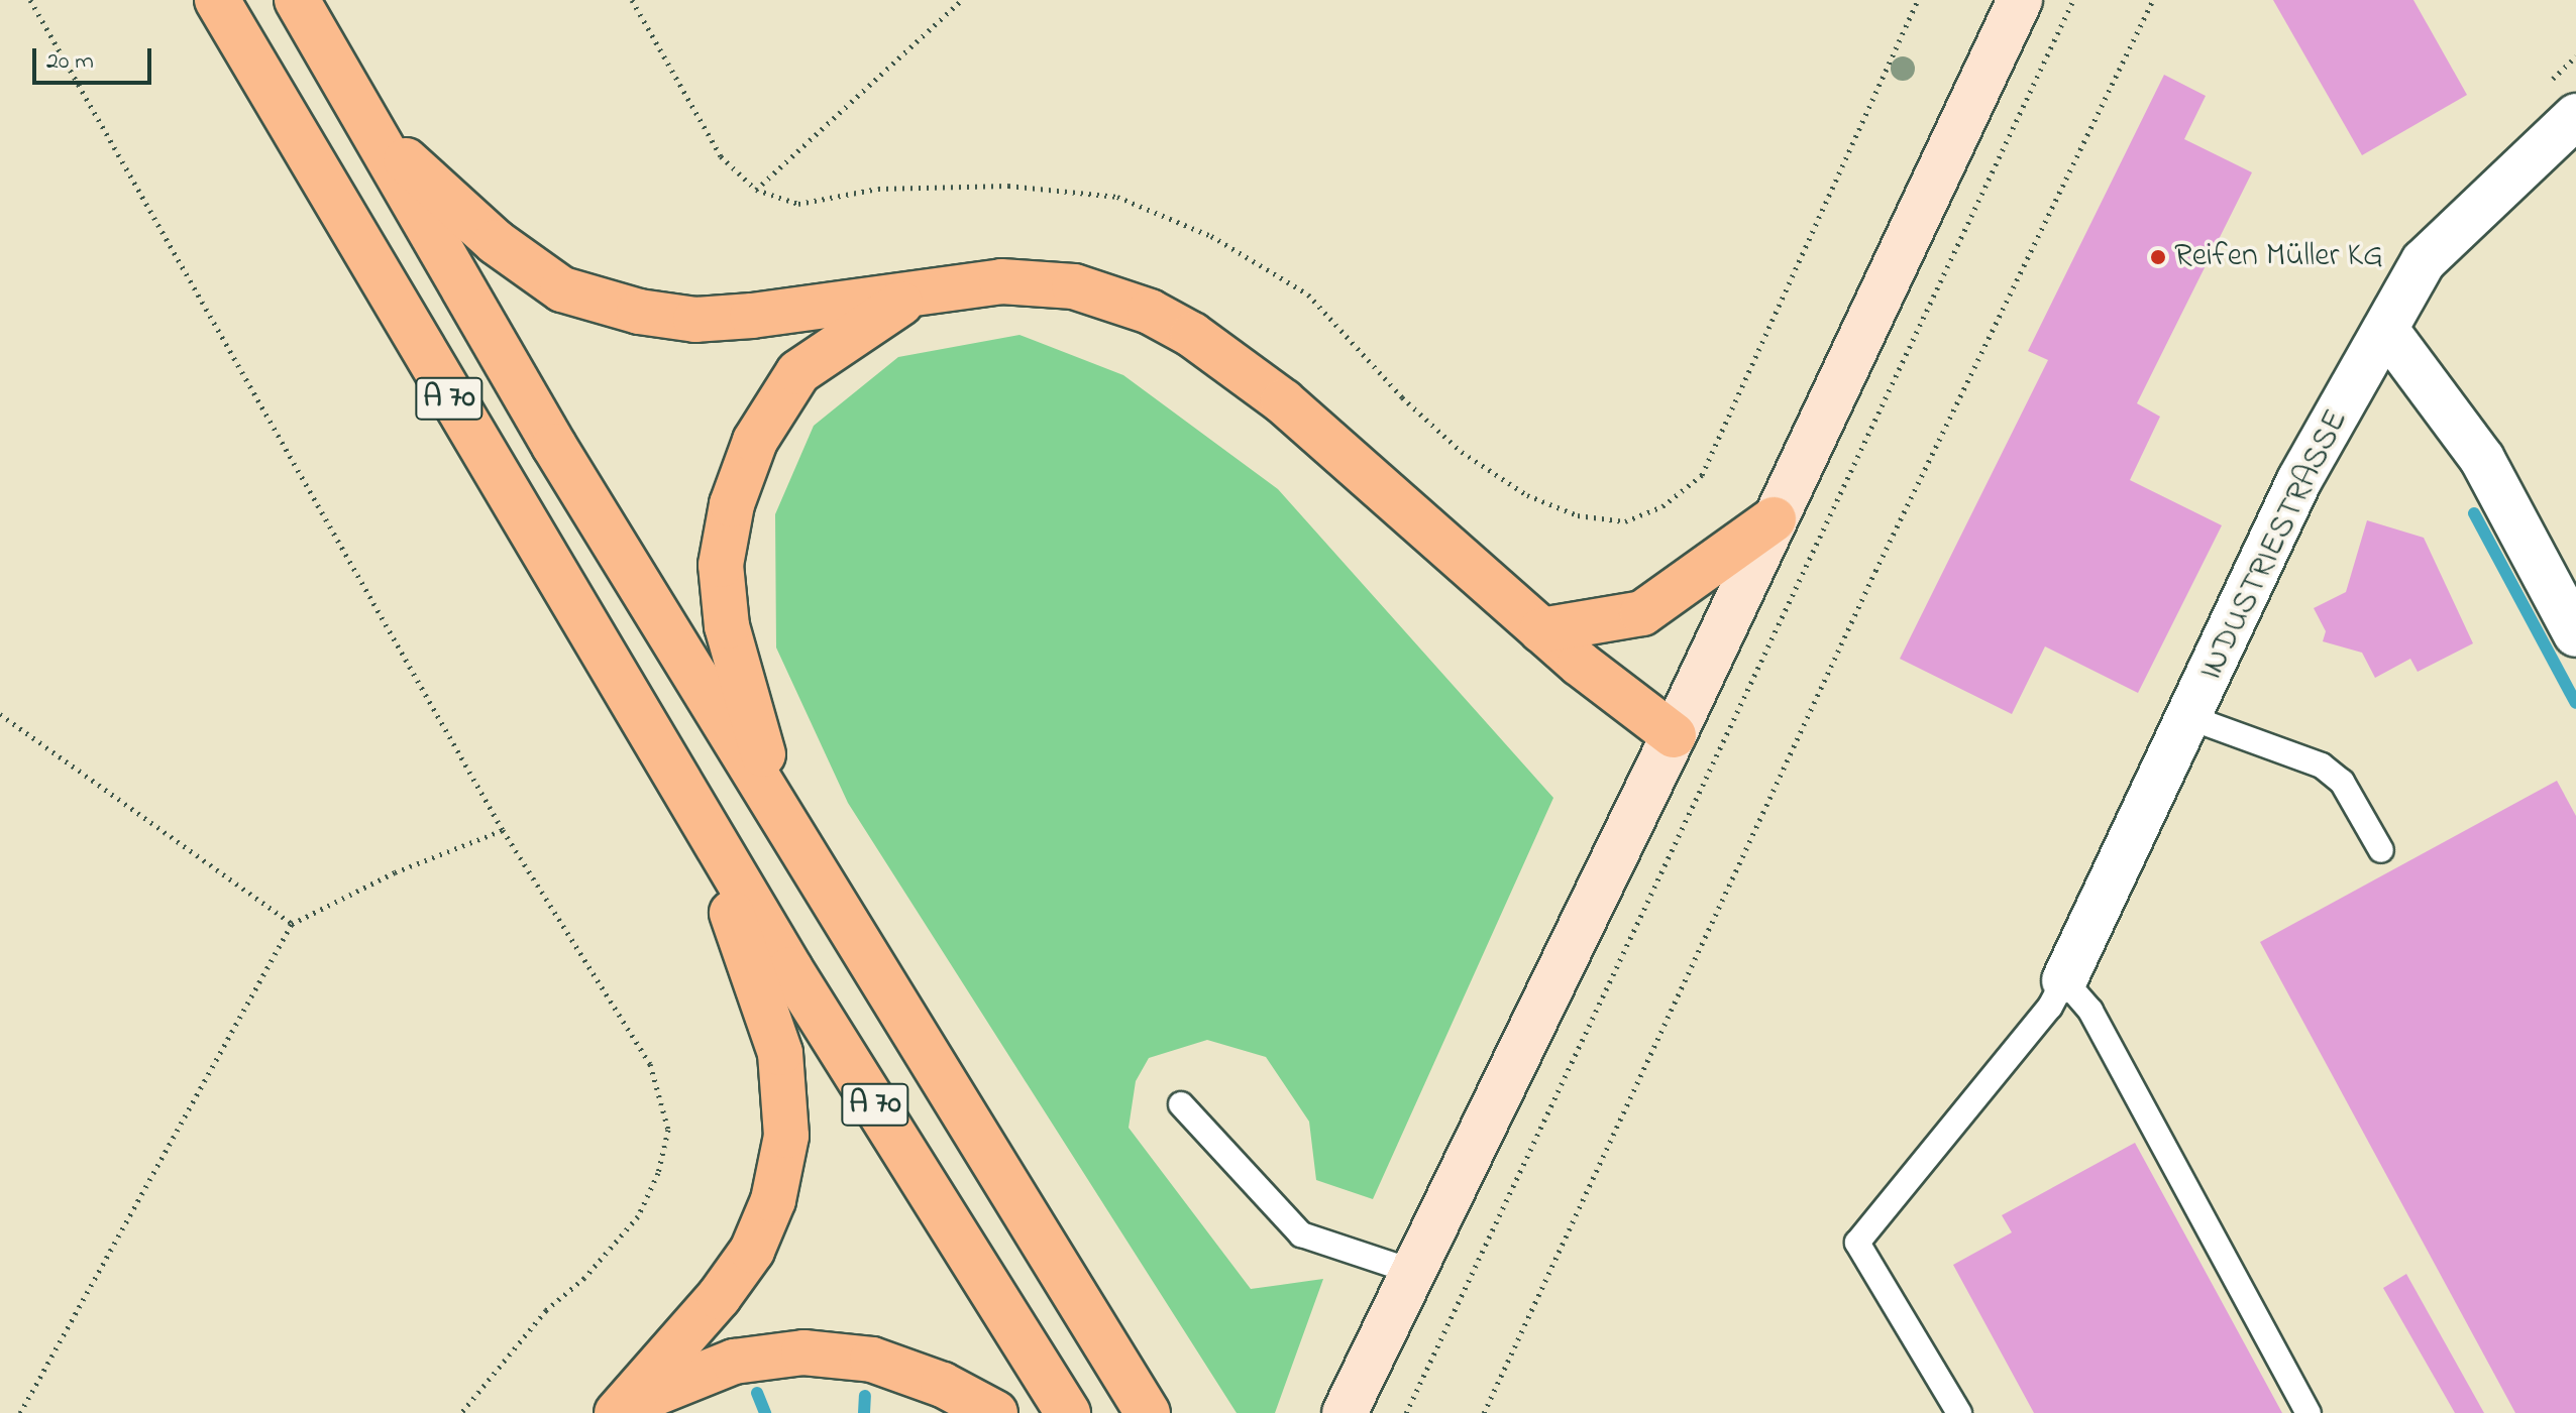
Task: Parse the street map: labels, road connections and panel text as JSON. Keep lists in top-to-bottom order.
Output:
{
  "streets": {
    "highway": ["A 70"],
    "street": ["INDUSTRIESTRASSE"]
  },
  "places": ["Reifen Müller KG"],
  "scale_bar": "20 m"
}
